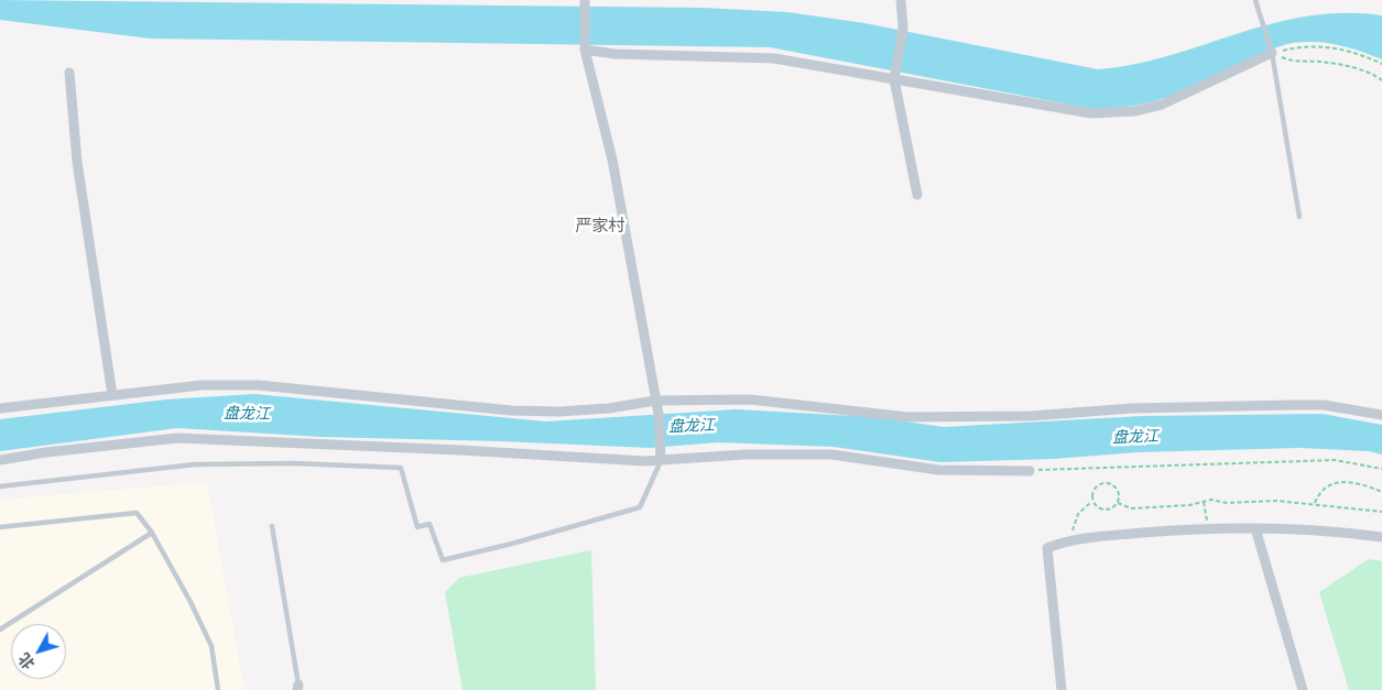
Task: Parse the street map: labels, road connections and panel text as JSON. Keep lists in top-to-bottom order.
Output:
{
  "districts": ["严家村"],
  "water": ["盘龙江"],
  "north": "bottom left"
}
